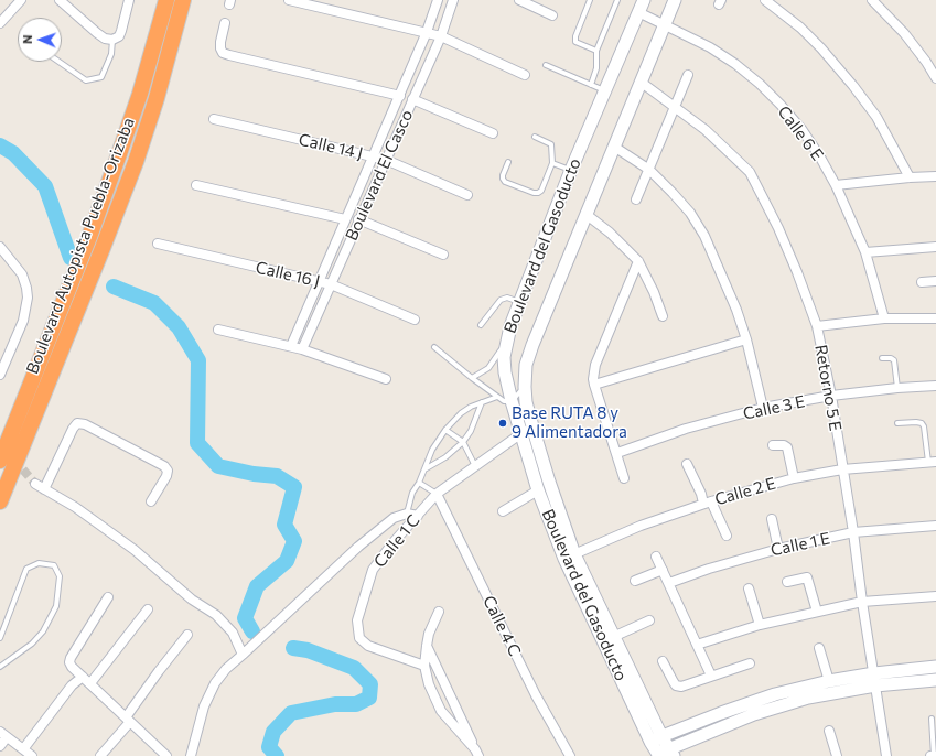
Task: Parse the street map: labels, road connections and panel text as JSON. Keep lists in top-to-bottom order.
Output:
{
  "streets": {
    "highway": ["Boulevard Autopista Puebla-Orizaba"],
    "street": [
      "Calle 6 E",
      "Calle 14 J",
      "Boulevard El Casco",
      "Boulevard del Gasoducto",
      "Calle 16 J",
      "Retorno 5 E",
      "Calle 3 E",
      "Calle 2 E",
      "Calle 1 C",
      "Calle 1 E",
      "Calle 4 C"
    ]
  },
  "crossings": [
    ["Calle 6 E", "Boulevard del Gasoducto"],
    ["Calle 14 J", "Boulevard El Casco"],
    ["Boulevard El Casco", "Calle 16 J"],
    ["Boulevard del Gasoducto", "Retorno 5 E"],
    ["Boulevard del Gasoducto", "Calle 2 E"],
    ["Boulevard del Gasoducto", "Calle 1 C"],
    ["Retorno 5 E", "Calle 3 E"],
    ["Retorno 5 E", "Calle 2 E"],
    ["Retorno 5 E", "Calle 1 E"],
    ["Calle 1 C", "Calle 4 C"]
  ],
  "places": ["Base RUTA 8 y 9 Alimentadora"],
  "north": "left"
}
